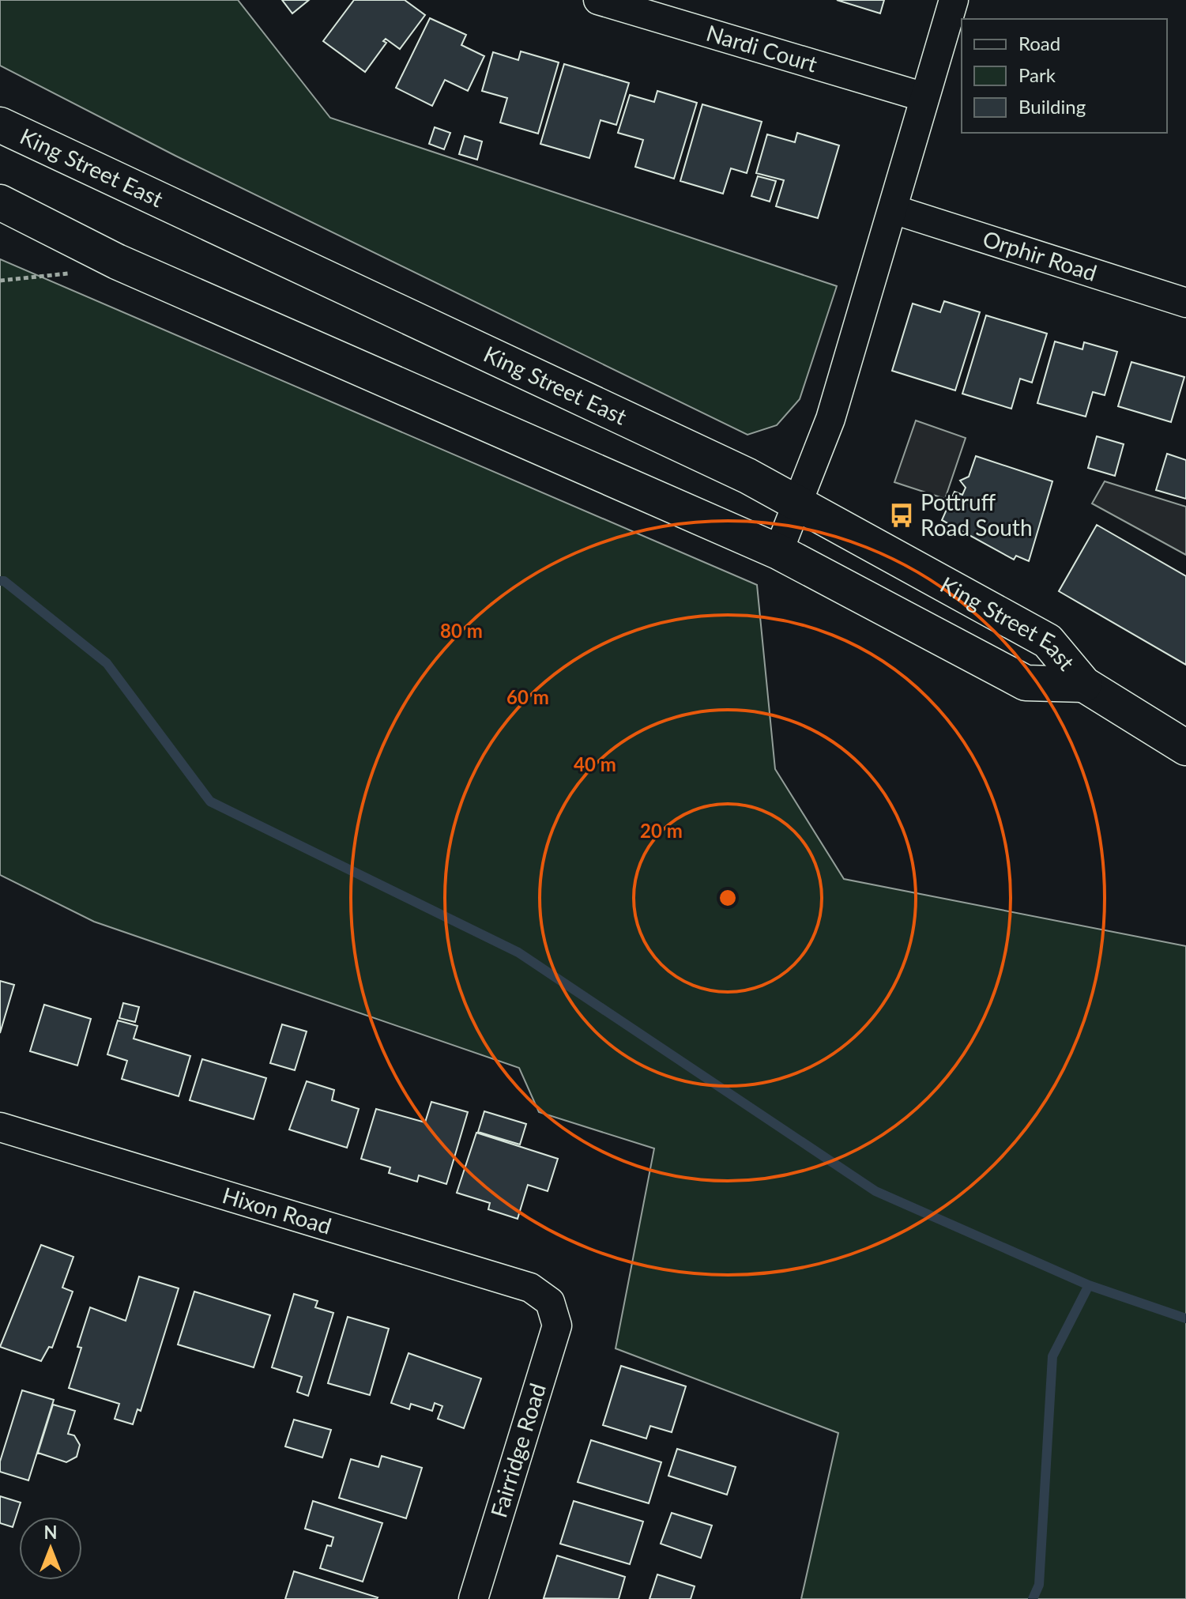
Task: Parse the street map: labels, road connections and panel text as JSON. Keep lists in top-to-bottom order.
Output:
{
  "streets": {
    "main road": ["King Street East"],
    "street": [
      "Nardi Court",
      "Orphir Road",
      "Hixon Road",
      "Fairridge Road"
    ]
  },
  "crossings": [
    ["Hixon Road", "Fairridge Road"]
  ],
  "places": {
    "bus stop": ["Pottruff Road South"]
  },
  "legend": ["Road", "Park", "Building"],
  "north": "top",
  "rings": [
    "80 m",
    "60 m",
    "40 m",
    "20 m"
  ]
}
